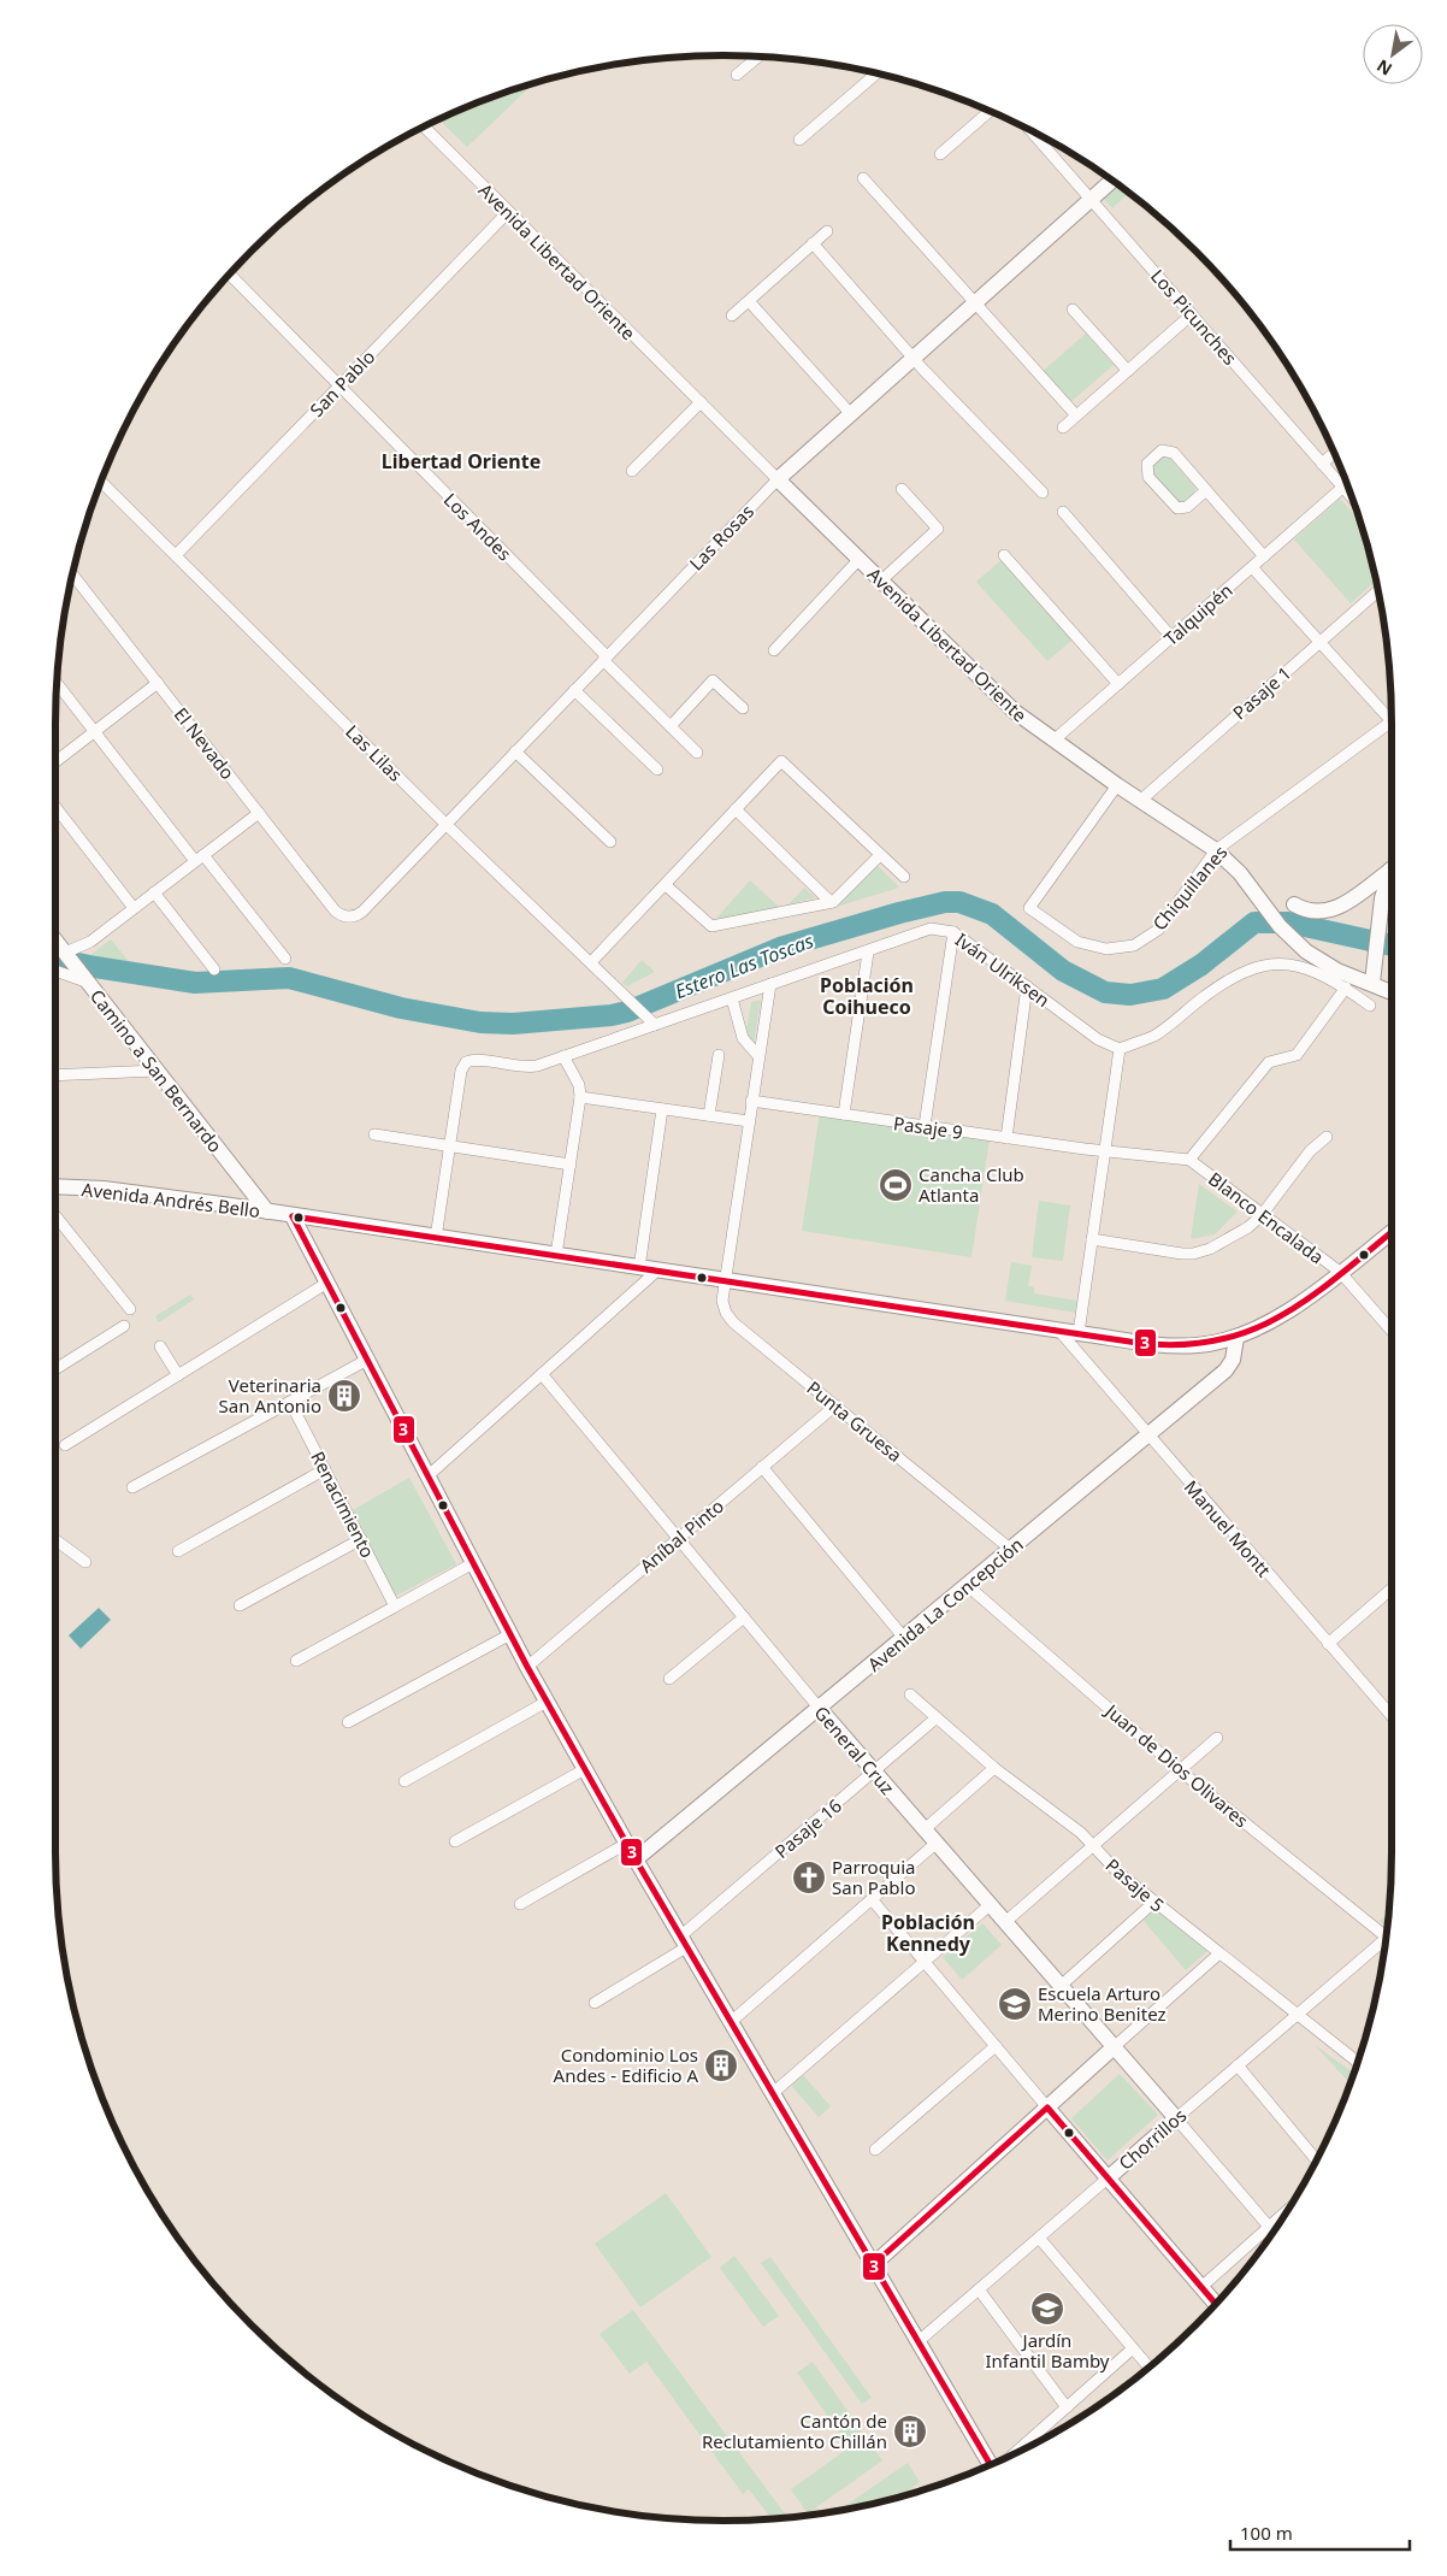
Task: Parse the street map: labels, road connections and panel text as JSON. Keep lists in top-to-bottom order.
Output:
{
  "streets": {
    "street": [
      "Avenida Libertad Oriente",
      "Los Picunches",
      "San Pablo",
      "Los Andes",
      "Las Rosas",
      "Talquipén",
      "Pasaje 1",
      "El Nevado",
      "Las Lilas",
      "Chiquillanes",
      "Iván Ulriksen",
      "Camino a San Bernardo",
      "Pasaje 9",
      "Avenida Andrés Bello",
      "Blanco Encalada",
      "Punta Gruesa",
      "Renacimiento",
      "Manuel Montt",
      "Aníbal Pinto",
      "Avenida La Concepción",
      "General Cruz",
      "Juan de Dios Olivares",
      "Pasaje 16",
      "Pasaje 5",
      "Chorrillos"
    ]
  },
  "crossings": [
    ["Avenida Libertad Oriente", "San Pablo"],
    ["Avenida Libertad Oriente", "Las Rosas"],
    ["Avenida Libertad Oriente", "Talquipén"],
    ["Avenida Libertad Oriente", "Pasaje 1"],
    ["Avenida Libertad Oriente", "Chiquillanes"],
    ["Los Picunches", "Las Rosas"],
    ["Los Picunches", "Talquipén"],
    ["San Pablo", "Los Andes"],
    ["San Pablo", "Las Lilas"],
    ["Los Andes", "Las Rosas"],
    ["Las Rosas", "El Nevado"],
    ["Las Rosas", "Las Lilas"],
    ["Las Lilas", "Iván Ulriksen"],
    ["Iván Ulriksen", "Punta Gruesa"],
    ["Camino a San Bernardo", "Avenida Andrés Bello"],
    ["Pasaje 9", "Punta Gruesa"],
    ["Avenida Andrés Bello", "Blanco Encalada"],
    ["Avenida Andrés Bello", "Punta Gruesa"],
    ["Avenida Andrés Bello", "Manuel Montt"],
    ["Avenida Andrés Bello", "Avenida La Concepción"],
    ["Punta Gruesa", "Aníbal Pinto"],
    ["Punta Gruesa", "Avenida La Concepción"],
    ["Manuel Montt", "Avenida La Concepción"],
    ["Aníbal Pinto", "General Cruz"],
    ["Avenida La Concepción", "General Cruz"],
    ["Avenida La Concepción", "Juan de Dios Olivares"],
    ["General Cruz", "Pasaje 16"],
    ["General Cruz", "Chorrillos"],
    ["Pasaje 16", "Pasaje 5"],
    ["Pasaje 5", "Chorrillos"]
  ],
  "districts": ["Libertad Oriente", "Población Coihueco", "Población Kennedy"],
  "water": ["Estero Las Toscas"],
  "places": {
    "sports": ["Cancha Club Atlanta"],
    "building": ["Veterinaria San Antonio", "Condominio Los Andes - Edificio A", "Cantón de Reclutamiento Chillán"],
    "church": ["Parroquia San Pablo"],
    "school or university": ["Escuela Arturo Merino Benitez", "Jardín Infantil Bamby"]
  },
  "lines": ["transit line 3"],
  "scale_bar": "100 m",
  "north": "bottom left"
}
